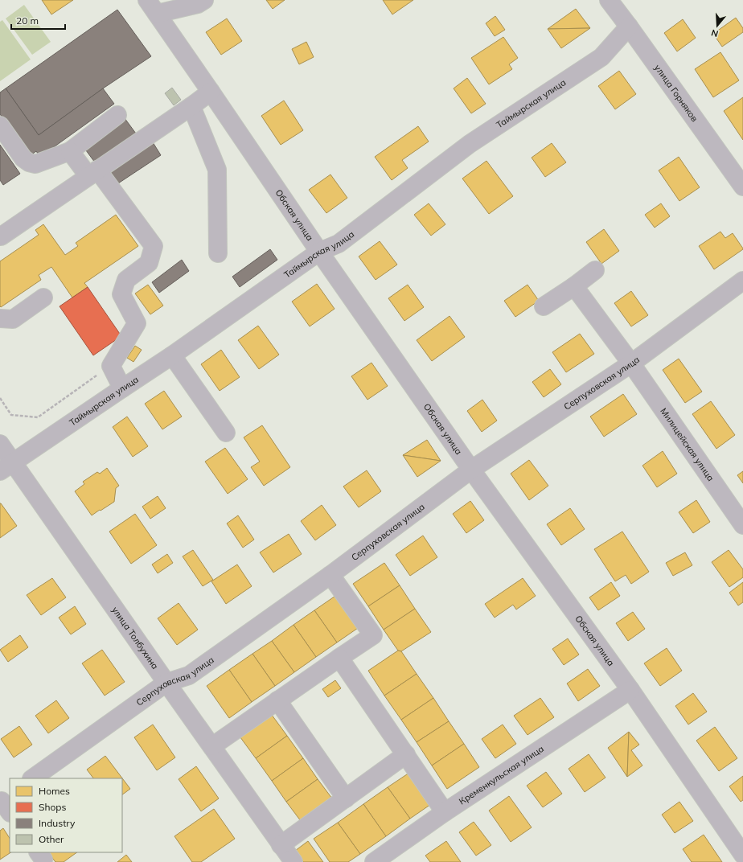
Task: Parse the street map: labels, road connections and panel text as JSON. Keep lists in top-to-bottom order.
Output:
{
  "streets": {
    "street": [
      "улица Горняков",
      "Таймырская улица",
      "Обская улица",
      "Серпуховская улица",
      "Милицейская улица",
      "улица Толбухина",
      "Кременкульская улица"
    ]
  },
  "crossings": [
    ["улица Горняков", "Таймырская улица"],
    ["Таймырская улица", "Обская улица"],
    ["Таймырская улица", "улица Толбухина"],
    ["Обская улица", "Серпуховская улица"],
    ["Обская улица", "Кременкульская улица"],
    ["Серпуховская улица", "Милицейская улица"],
    ["Серпуховская улица", "улица Толбухина"]
  ],
  "legend": [
    "Homes",
    "Shops",
    "Industry",
    "Other"
  ],
  "scale_bar": "20 m",
  "north": "bottom"
}
